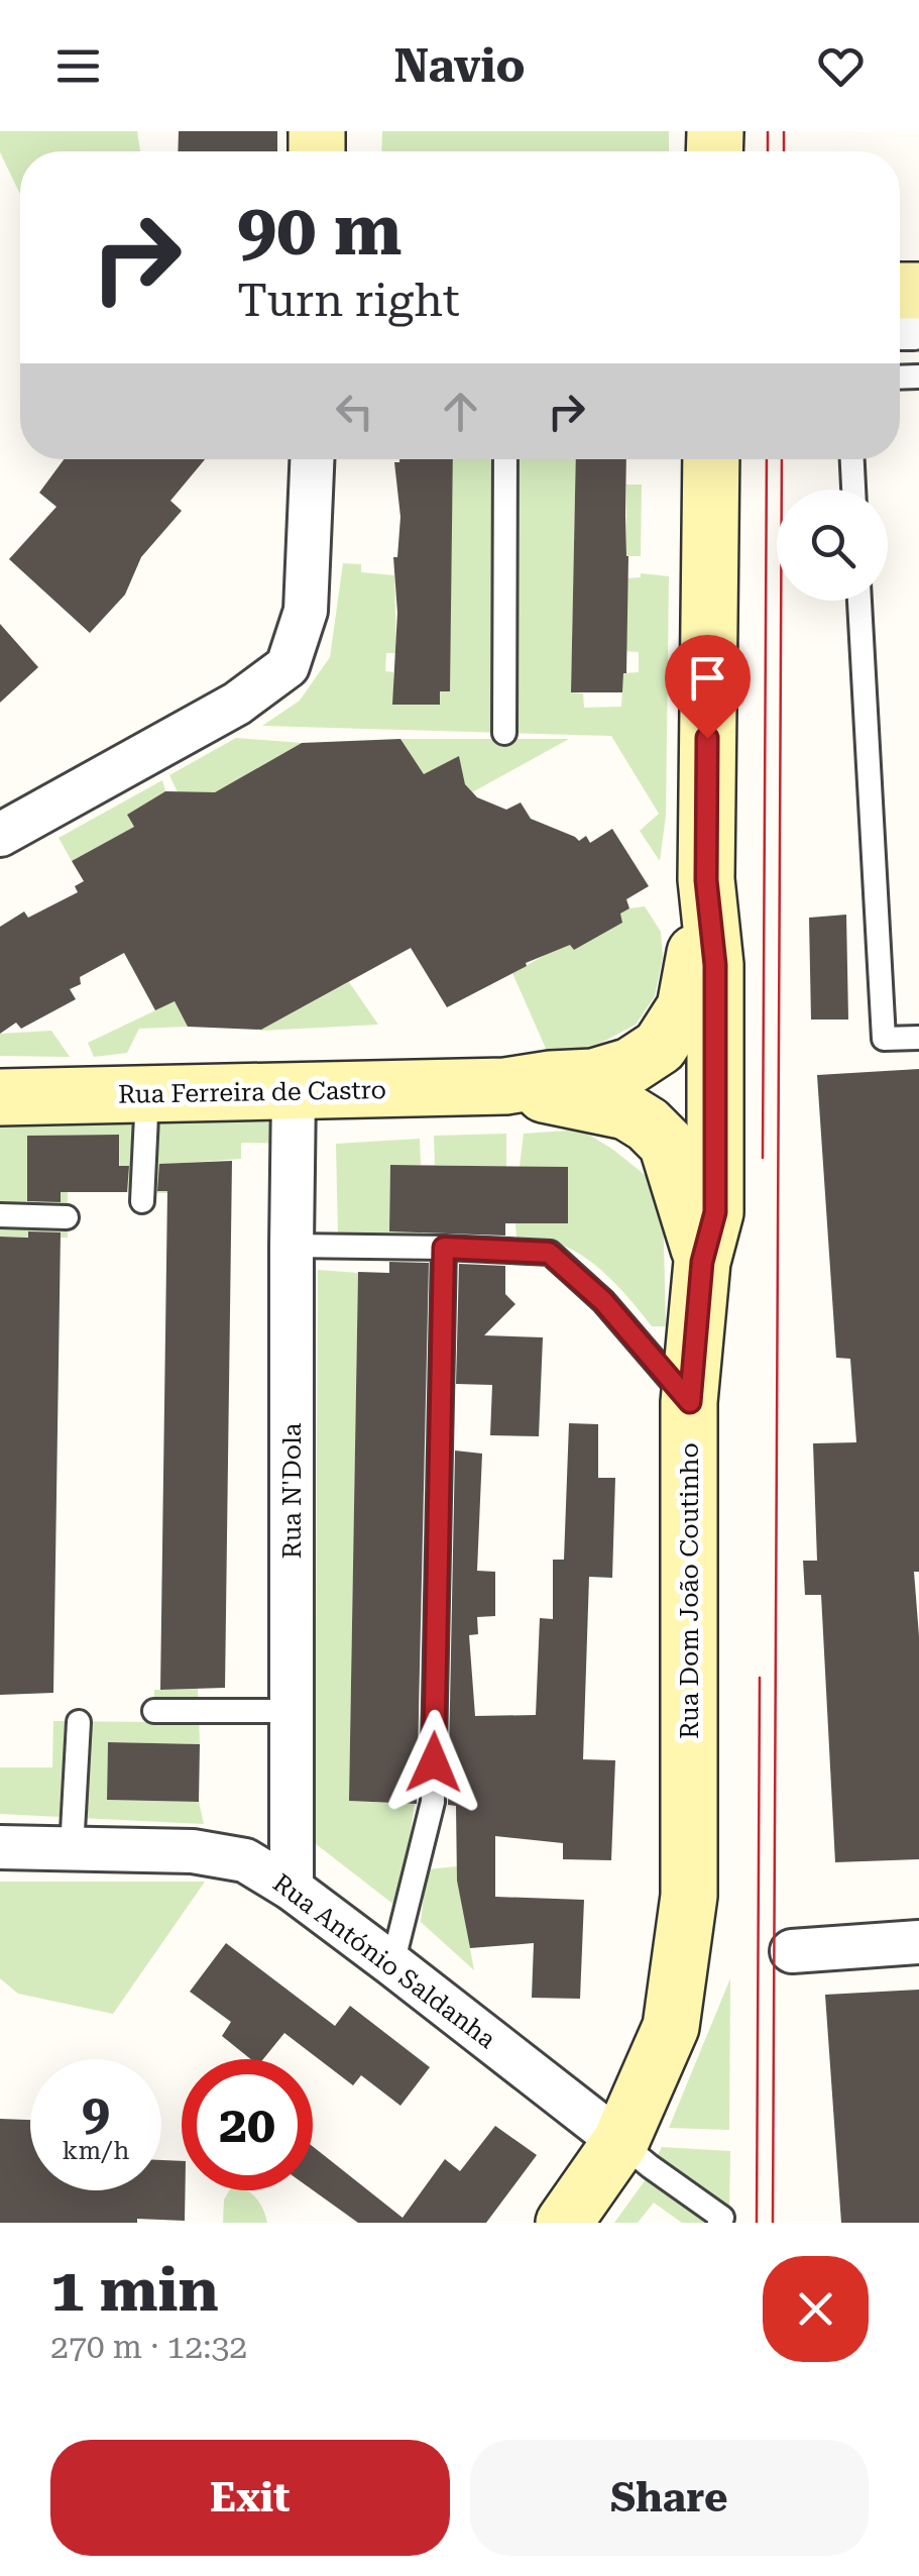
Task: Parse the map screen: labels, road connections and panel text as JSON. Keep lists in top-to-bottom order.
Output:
{
  "streets": {
    "main road": ["Rua Ferreira de Castro", "Rua Dom João Coutinho"],
    "street": ["Rua N'Dola", "Rua António Saldanha"]
  },
  "crossings": [
    ["Rua Ferreira de Castro", "Rua N'Dola"],
    ["Rua Ferreira de Castro", "Rua Dom João Coutinho"],
    ["Rua N'Dola", "Rua António Saldanha"],
    ["Rua Dom João Coutinho", "Rua António Saldanha"]
  ],
  "page": {
    "header": "Navio",
    "turn": ["90 m", "Turn right"],
    "speed": "9 km/h",
    "limit": "20",
    "heading": ["1 min", "270 m · 12:32"],
    "buttons": ["Exit", "Share"]
  }
}
